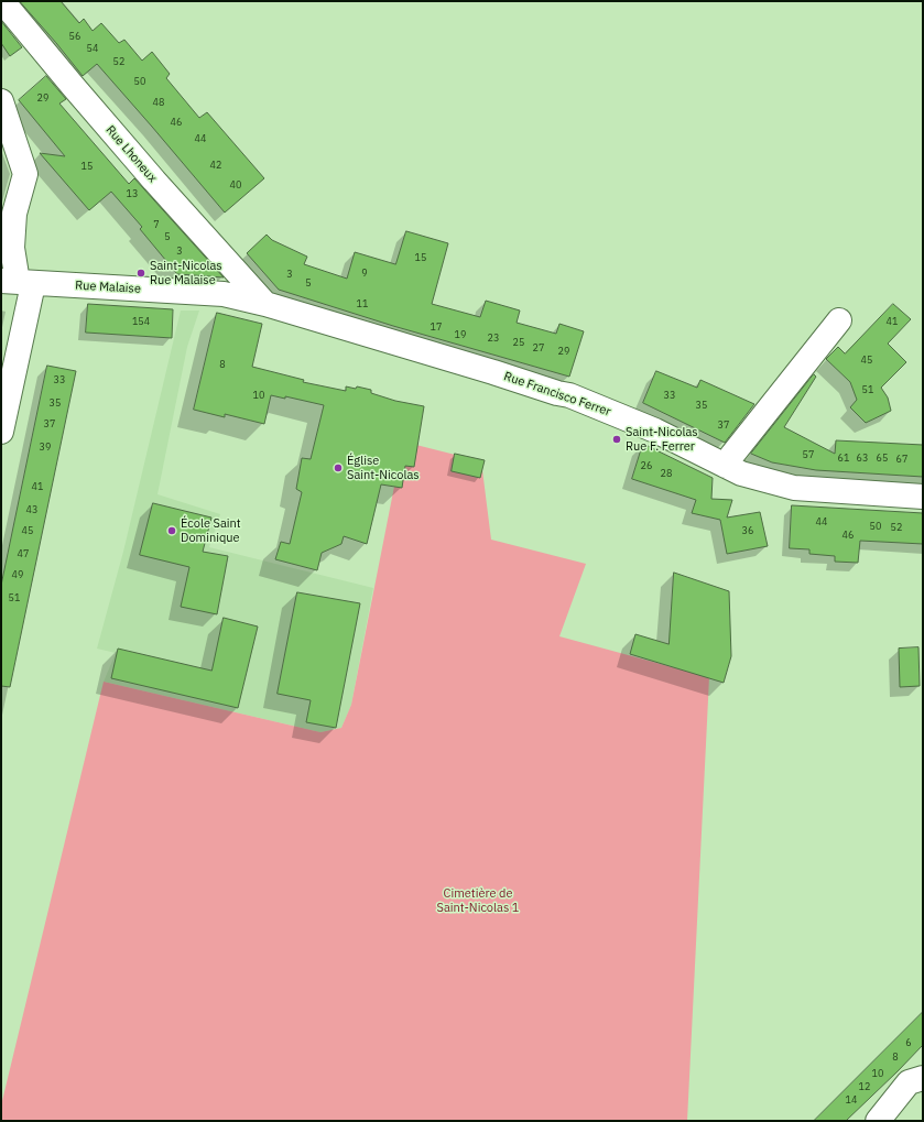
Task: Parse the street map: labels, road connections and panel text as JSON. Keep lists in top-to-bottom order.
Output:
{
  "streets": {
    "street": ["Rue Lhoneux", "Rue Malaise", "Rue Francisco Ferrer"]
  },
  "crossings": [
    ["Rue Lhoneux", "Rue Malaise"],
    ["Rue Lhoneux", "Rue Francisco Ferrer"],
    ["Rue Malaise", "Rue Francisco Ferrer"]
  ],
  "parks": ["Cimetière de Saint-Nicolas 1"],
  "places": [
    "Saint-Nicolas Rue Malaise",
    "Saint-Nicolas Rue F. Ferrer",
    "Église Saint-Nicolas",
    "École Saint Dominique"
  ],
  "house_numbers": [
    "56",
    "54",
    "52",
    "50",
    "29",
    "48",
    "46",
    "44",
    "42",
    "15",
    "40",
    "13",
    "7",
    "5",
    "3",
    "15",
    "9",
    "3",
    "5",
    "11",
    "154",
    "41",
    "17",
    "19",
    "23",
    "25",
    "27",
    "29",
    "45",
    "8",
    "33",
    "51",
    "10",
    "33",
    "35",
    "35",
    "37",
    "37",
    "39",
    "57",
    "61",
    "63",
    "65",
    "67",
    "26",
    "28",
    "41",
    "43",
    "44",
    "50",
    "52",
    "45",
    "36",
    "46",
    "47",
    "49",
    "51",
    "6",
    "8",
    "10",
    "12",
    "14"
  ]
}
